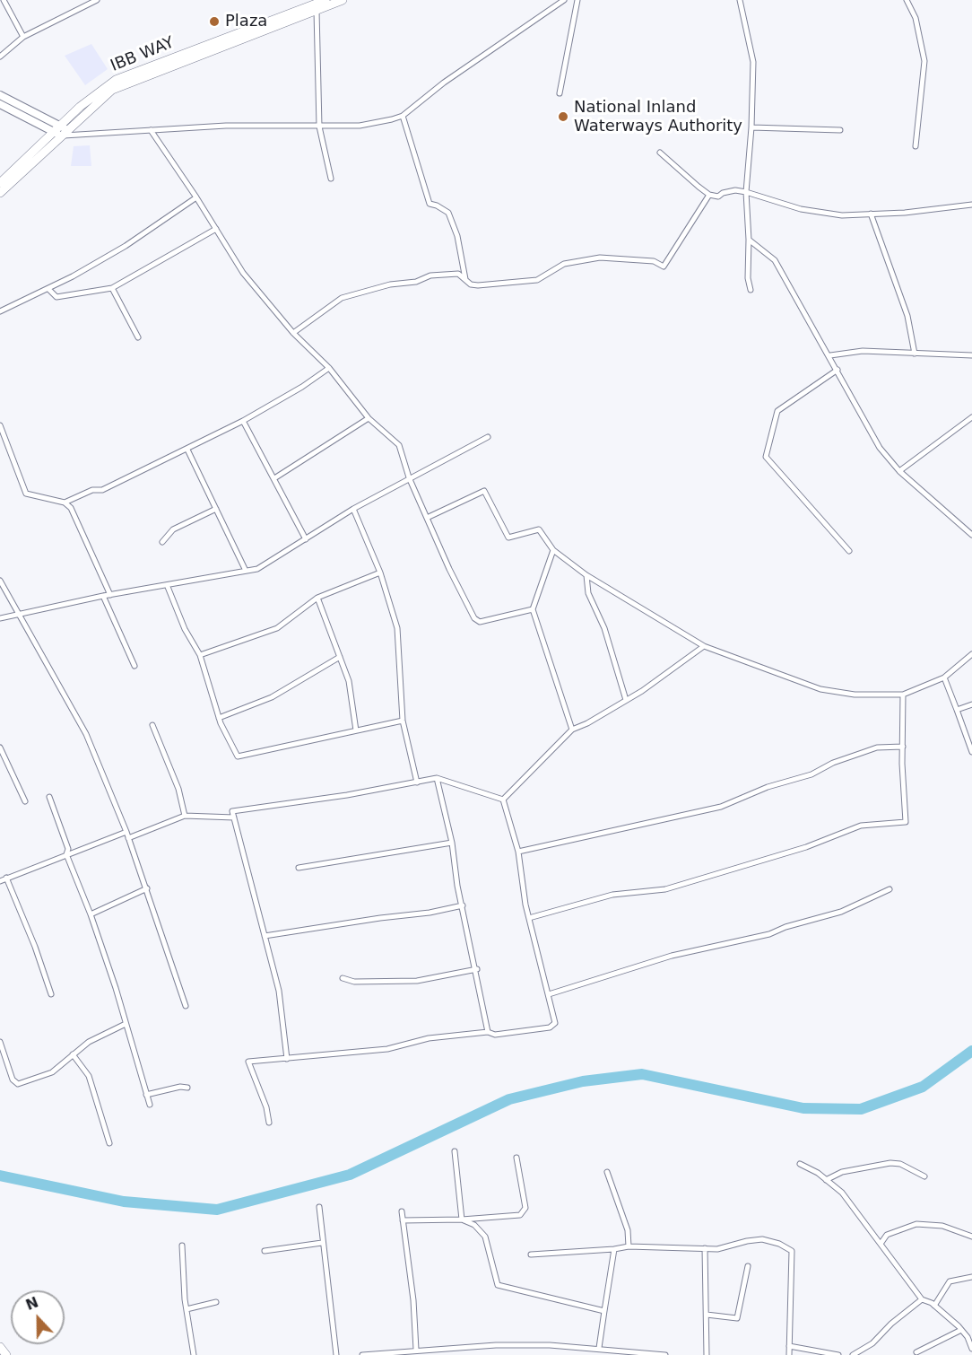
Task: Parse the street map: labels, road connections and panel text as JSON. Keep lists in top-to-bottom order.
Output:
{
  "streets": {
    "highway": ["IBB WAY"]
  },
  "places": ["Plaza", "National Inland Waterways Authority"],
  "north": "top"
}
